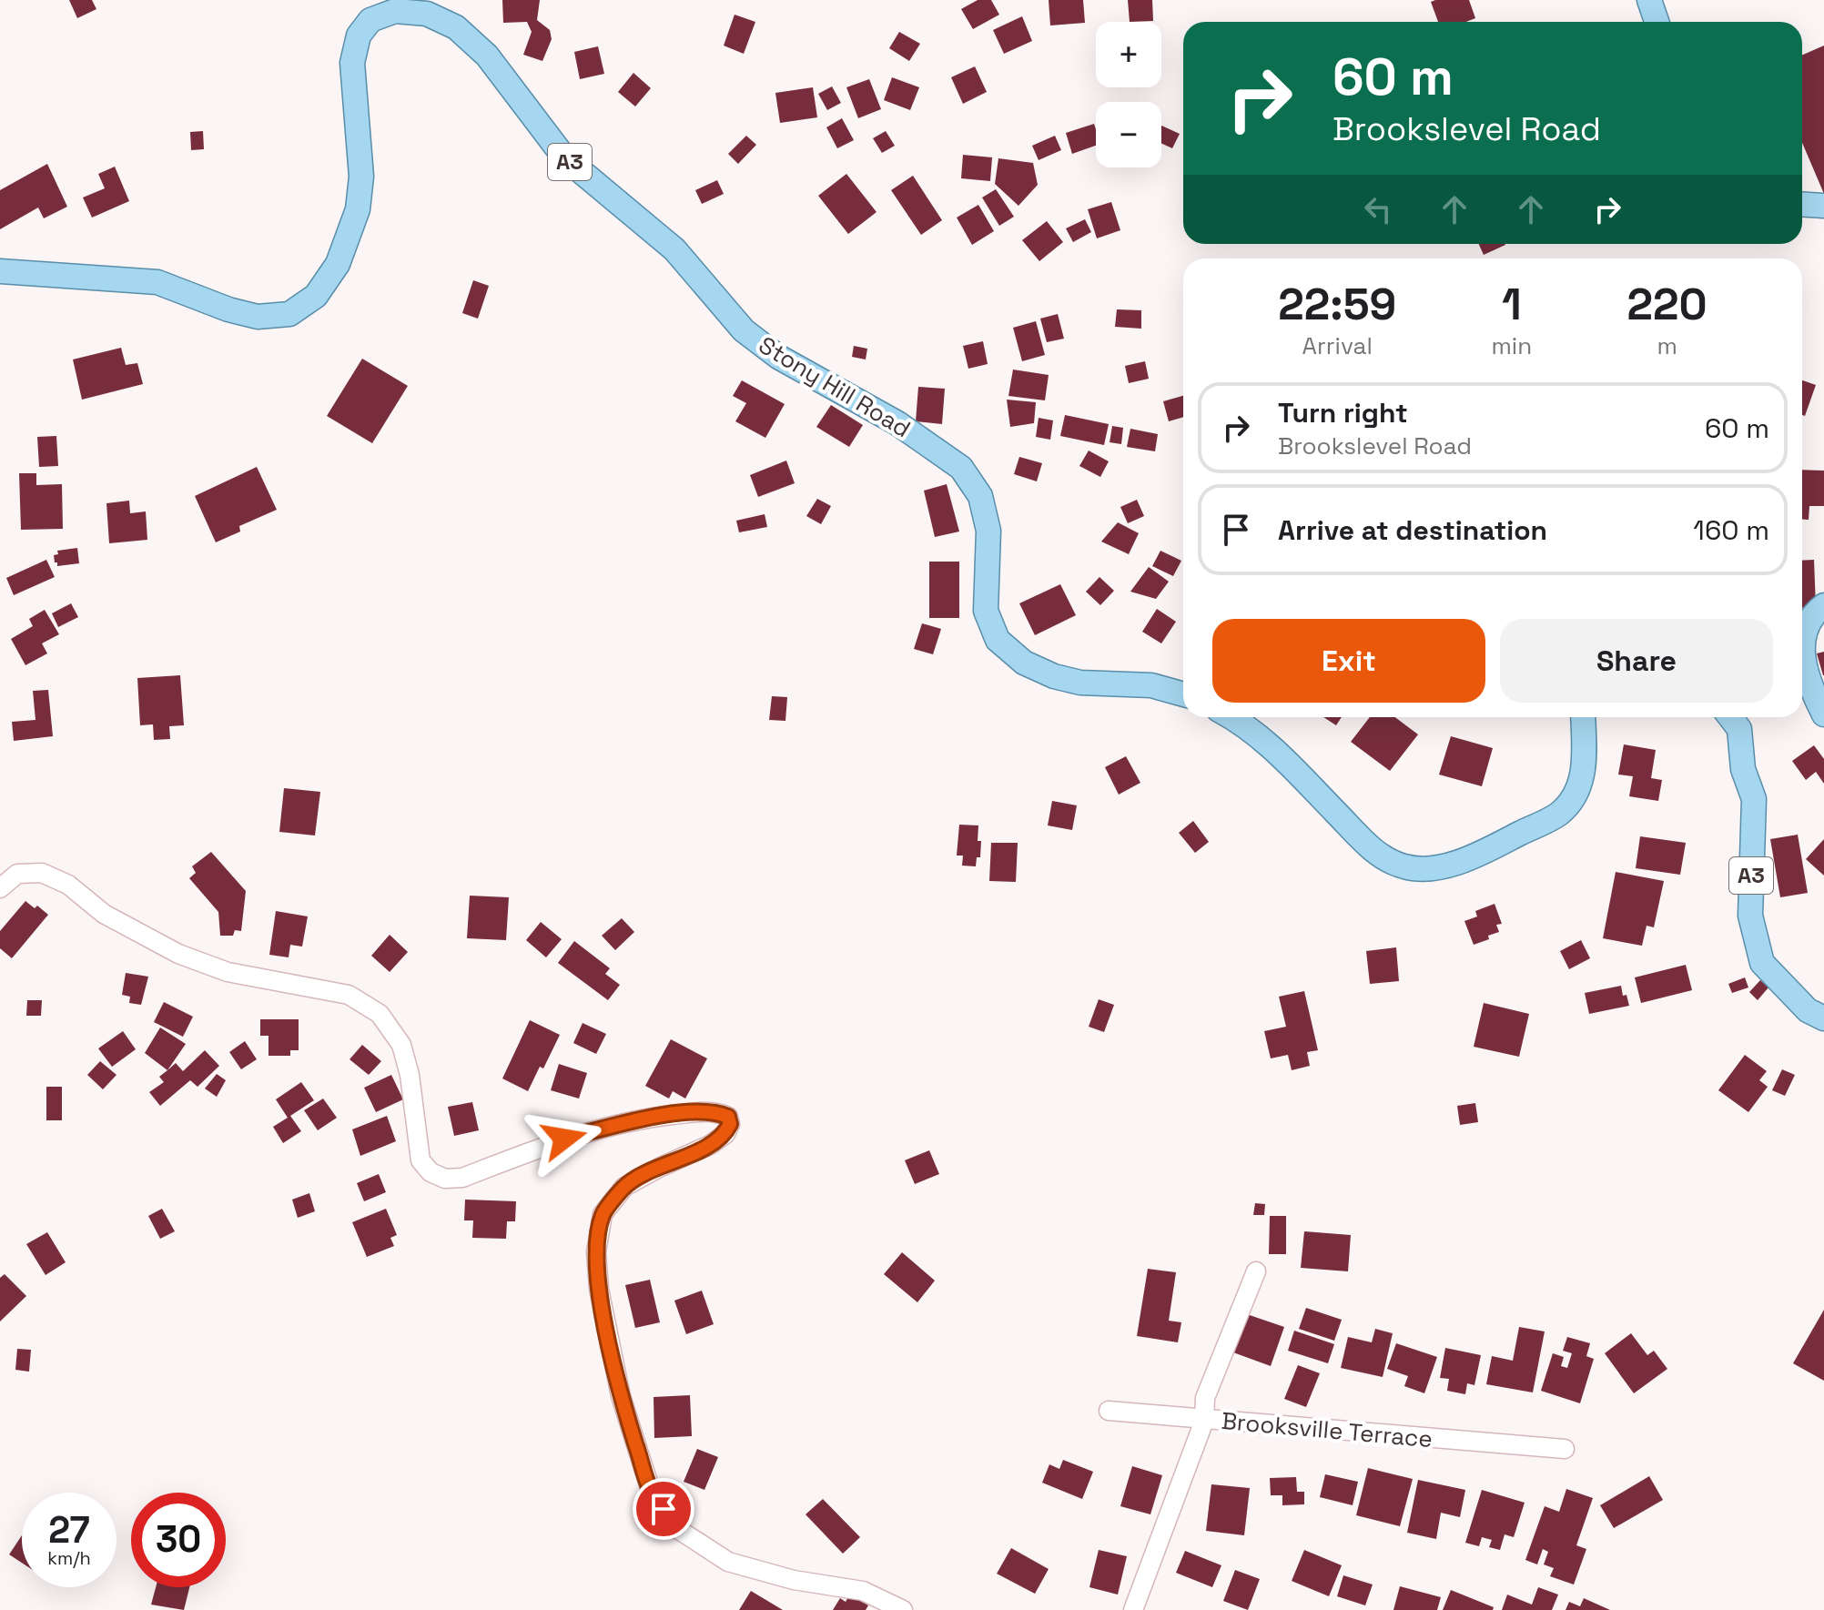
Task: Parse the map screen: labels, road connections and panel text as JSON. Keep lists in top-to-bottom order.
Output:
{
  "streets": {
    "main road": ["A3", "Stony Hill Road"],
    "street": ["Brooksville Terrace"]
  },
  "page": {
    "map_buttons": ["+", "−"],
    "turn": ["60 m", "Brookslevel Road"],
    "eta": [
      "22:59",
      "Arrival",
      "1",
      "min",
      "220",
      "m"
    ],
    "list": [
      {
        "name": "Turn right",
        "note": "Brookslevel Road",
        "value": "60 m"
      },
      {
        "name": "Arrive at destination",
        "value": "160 m"
      }
    ],
    "buttons": ["Exit", "Share"],
    "speed": "27 km/h",
    "limit": "30"
  }
}
